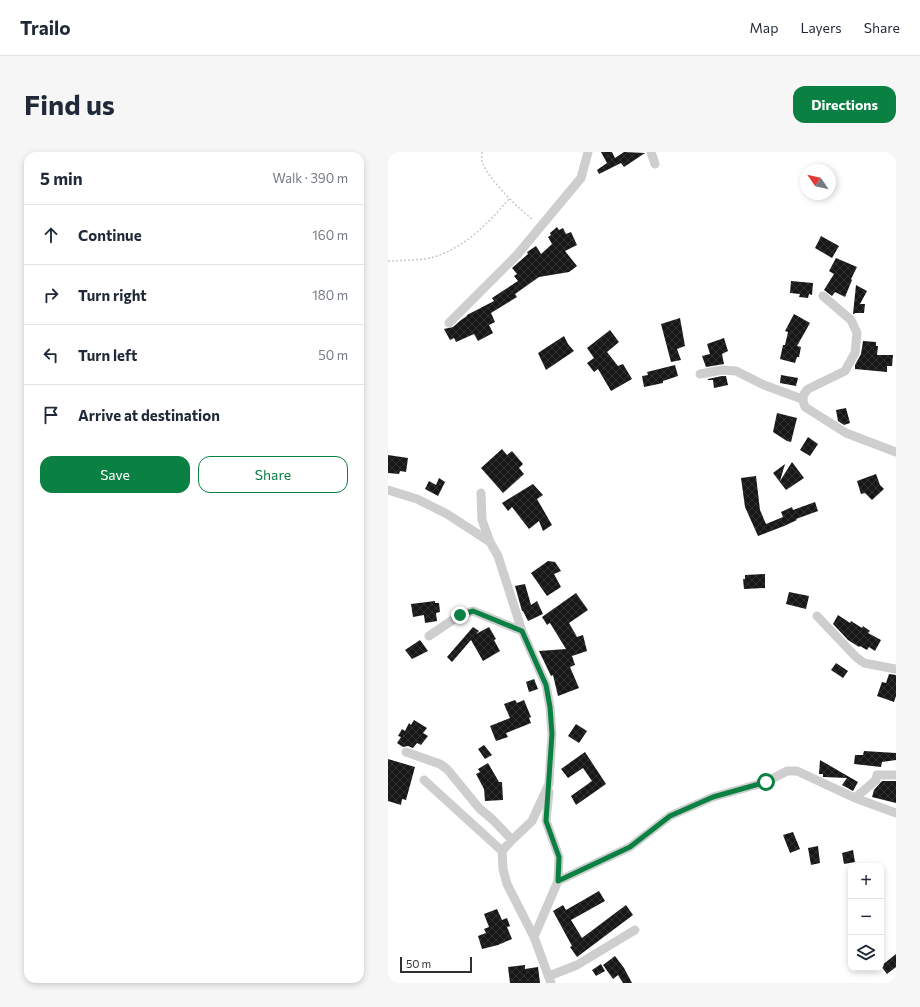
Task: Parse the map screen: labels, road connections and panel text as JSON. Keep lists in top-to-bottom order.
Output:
{
  "scale_bar": "50 m",
  "north": "top left",
  "page": {
    "header": "Trailo",
    "nav": ["Map", "Layers", "Share"],
    "buttons": [
      "Directions",
      ["Save", "Share"]
    ],
    "title": "Find us",
    "heading": ["5 min", "Walk · 390 m"],
    "list": [
      ["Continue", "160 m"],
      ["Turn right", "180 m"],
      ["Turn left", "50 m"],
      "Arrive at destination"
    ],
    "map_buttons": ["+", "−"],
    "scale": "50 m"
  }
}
